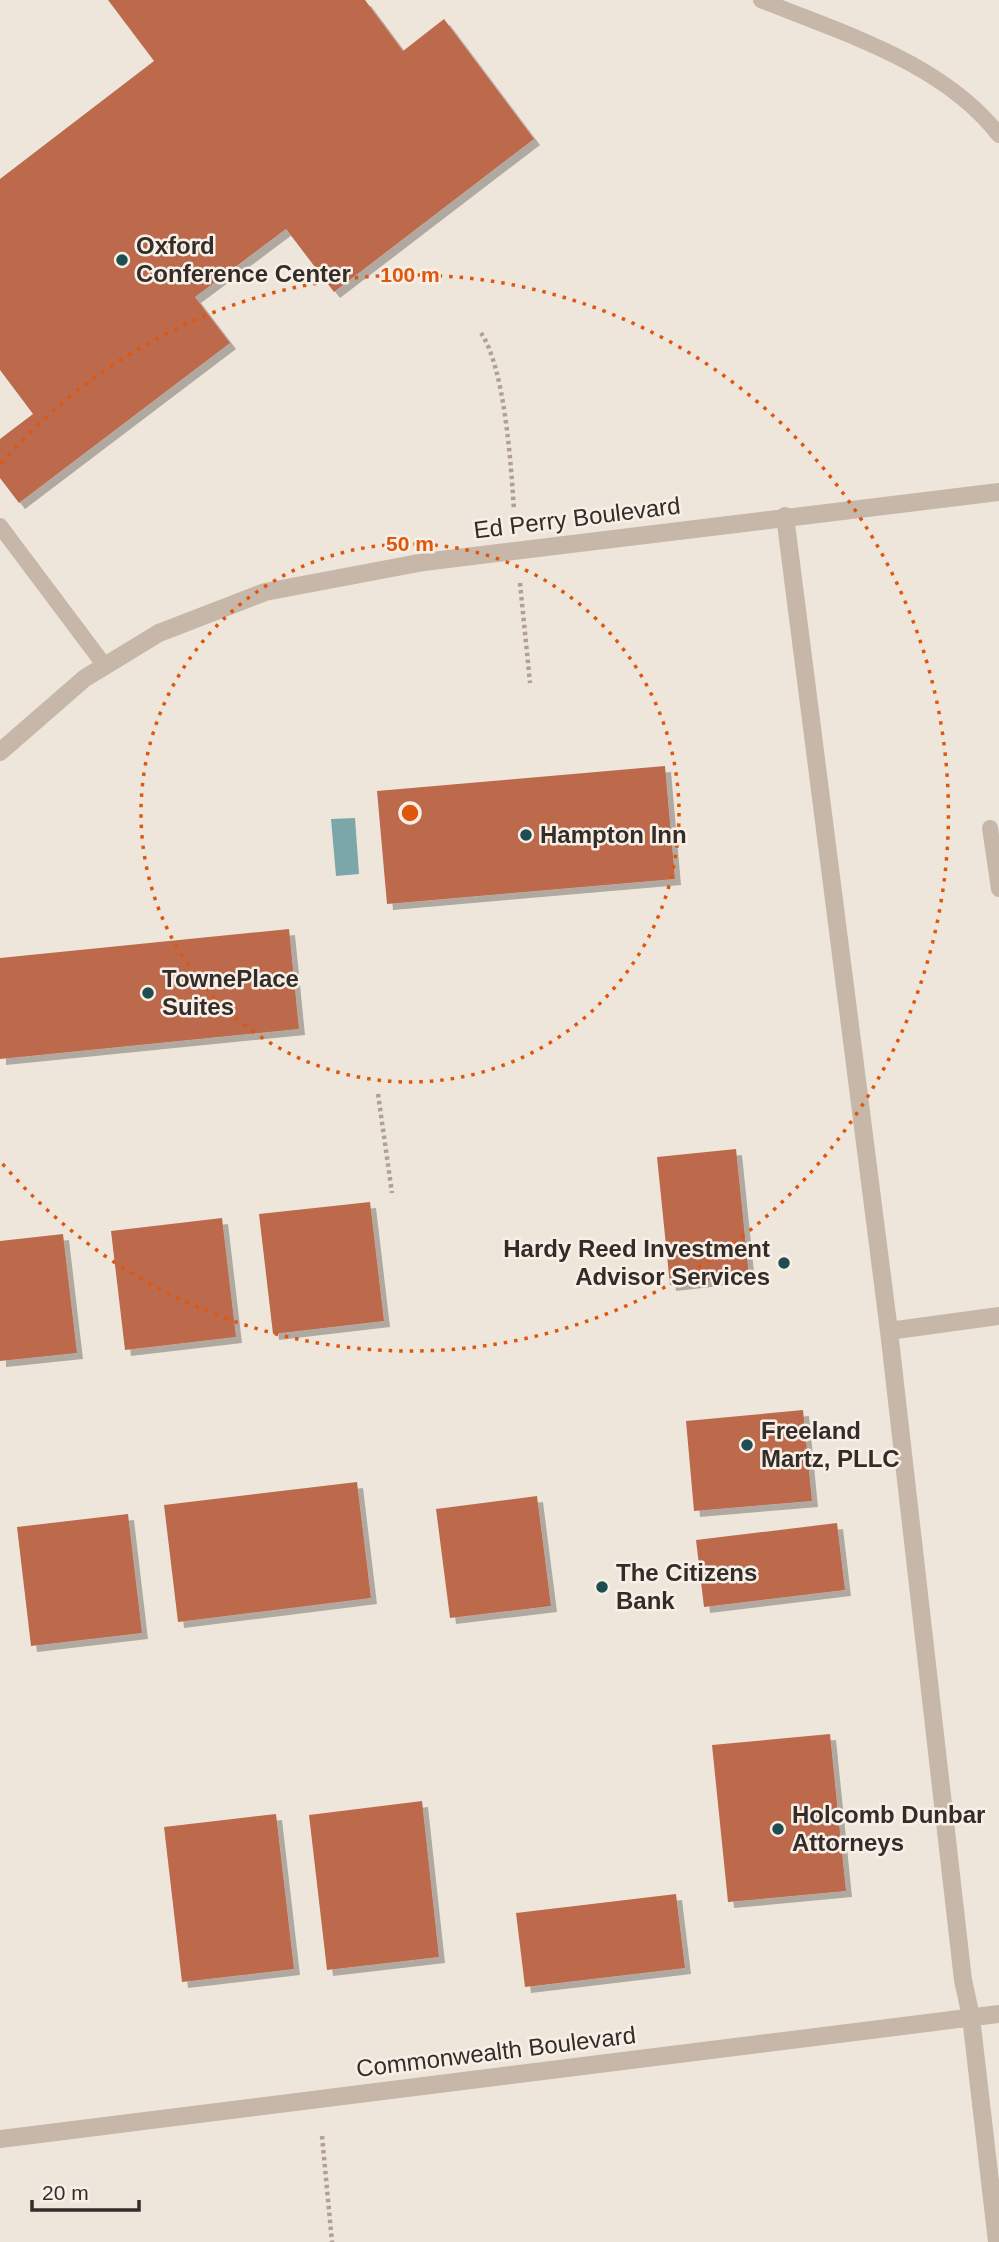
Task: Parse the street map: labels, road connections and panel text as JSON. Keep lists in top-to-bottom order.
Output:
{
  "streets": {
    "street": ["Ed Perry Boulevard", "Commonwealth Boulevard"]
  },
  "places": [
    "Oxford Conference Center",
    "Hampton Inn",
    "TownePlace Suites",
    "Hardy Reed Investment Advisor Services",
    "Freeland Martz, PLLC",
    "The Citizens Bank",
    "Holcomb Dunbar Attorneys"
  ],
  "scale_bar": "20 m",
  "rings": ["100 m", "50 m"]
}
